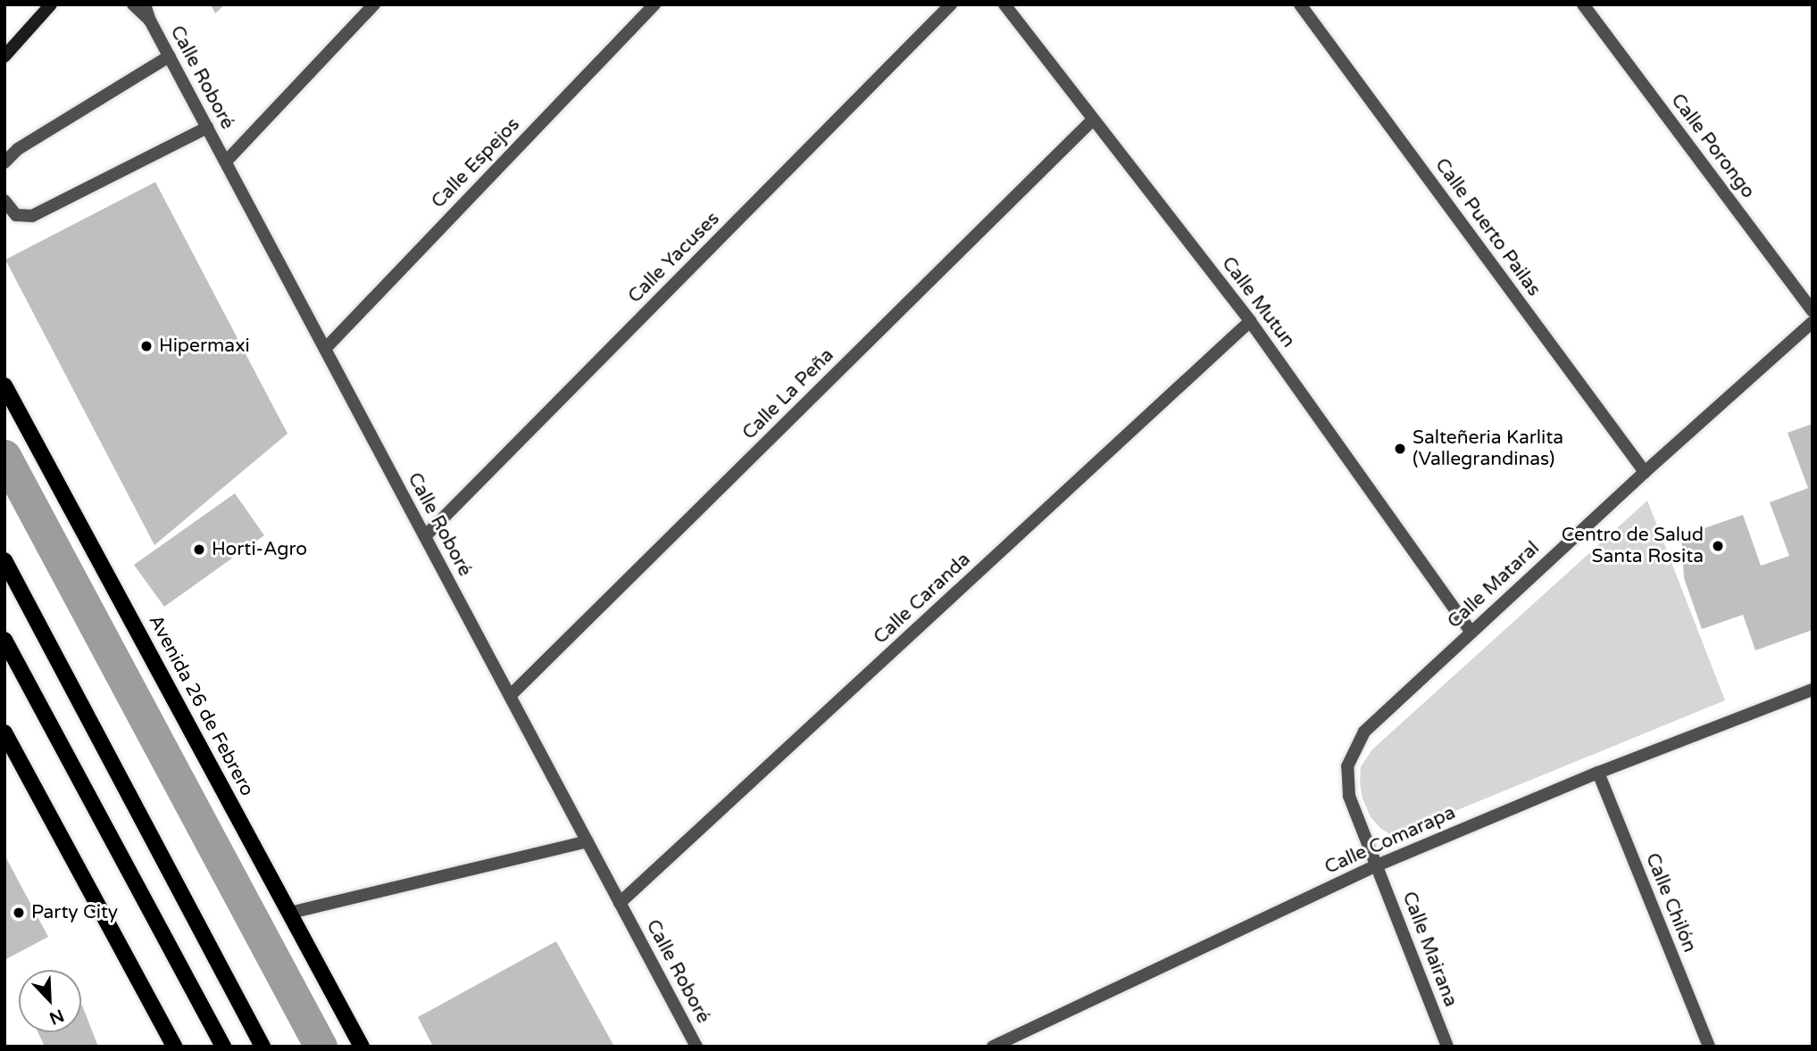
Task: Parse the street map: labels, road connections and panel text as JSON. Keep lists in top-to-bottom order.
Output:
{
  "streets": {
    "main road": ["Avenida 26 de Febrero"],
    "street": [
      "Calle Roboré",
      "Calle Porongo",
      "Calle Espejos",
      "Calle Puerto Pailas",
      "Calle Yacuses",
      "Calle Mutun",
      "Calle La Peña",
      "Calle Mataral",
      "Calle Caranda",
      "Calle Comarapa",
      "Calle Chilón",
      "Calle Mairana"
    ]
  },
  "crossings": [
    ["Calle Roboré", "Calle Espejos"],
    ["Calle Roboré", "Calle Yacuses"],
    ["Calle Roboré", "Calle La Peña"],
    ["Calle Roboré", "Calle Caranda"],
    ["Calle Puerto Pailas", "Calle Mataral"],
    ["Calle Mutun", "Calle La Peña"],
    ["Calle Mutun", "Calle Mataral"],
    ["Calle Mutun", "Calle Caranda"],
    ["Calle Mataral", "Calle Comarapa"],
    ["Calle Mataral", "Calle Mairana"],
    ["Calle Comarapa", "Calle Chilón"],
    ["Calle Comarapa", "Calle Mairana"]
  ],
  "places": [
    "Hipermaxi",
    "Salteñeria Karlita (Vallegrandinas)",
    "Centro de Salud Santa Rosita",
    "Horti-Agro",
    "Party City"
  ],
  "north": "bottom right"
}
